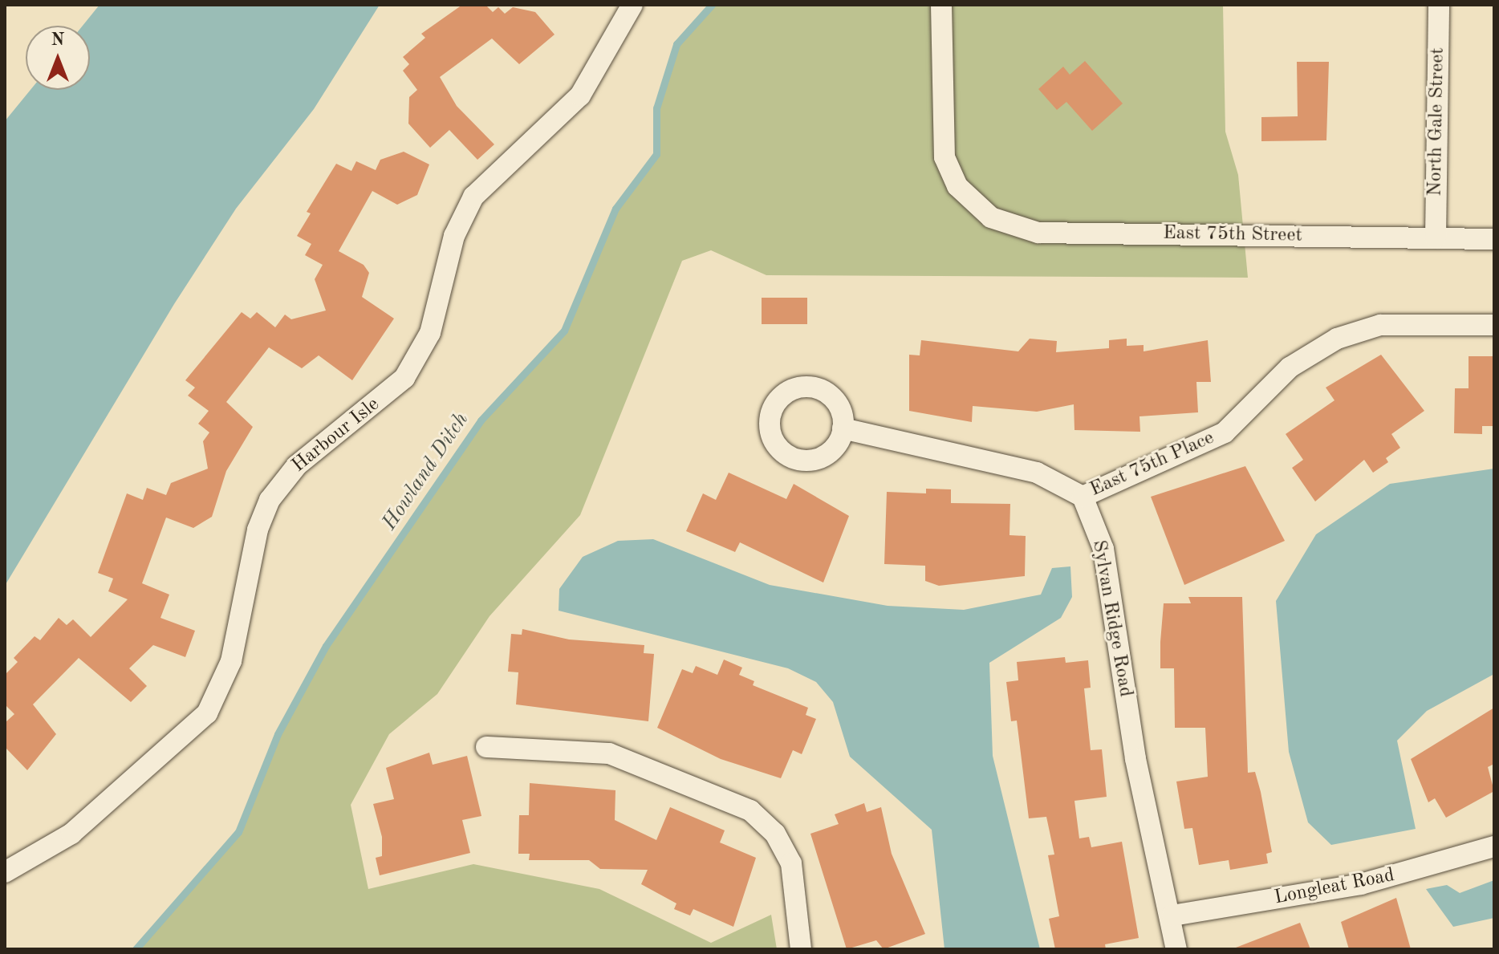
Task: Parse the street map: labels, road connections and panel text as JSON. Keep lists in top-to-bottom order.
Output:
{
  "streets": {
    "street": [
      "North Gale Street",
      "East 75th Street",
      "Harbour Isle",
      "East 75th Place",
      "Sylvan Ridge Road",
      "Longleat Road"
    ]
  },
  "crossings": [
    ["North Gale Street", "East 75th Street"],
    ["East 75th Place", "Sylvan Ridge Road"],
    ["Sylvan Ridge Road", "Longleat Road"]
  ],
  "water": ["Howland Ditch"],
  "north": "top"
}
